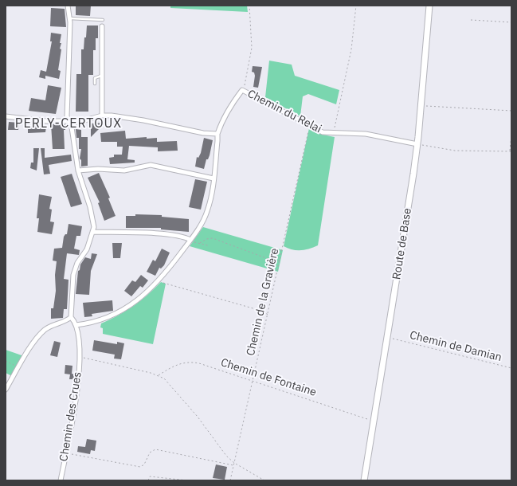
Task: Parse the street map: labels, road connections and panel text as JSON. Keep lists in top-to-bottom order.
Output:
{
  "streets": {
    "main road": ["Route de Base"],
    "street": ["Chemin du Relai", "Chemin des Crues"],
    "path": ["Chemin de la Gravière", "Chemin de Damian", "Chemin de Fontaine"]
  },
  "crossings": [
    ["Chemin du Relai", "Route de Base"],
    ["Chemin du Relai", "Chemin de la Gravière"],
    ["Route de Base", "Chemin de Fontaine"],
    ["Chemin de la Gravière", "Chemin de Fontaine"]
  ],
  "districts": ["PERLY-CERTOUX"]
}
